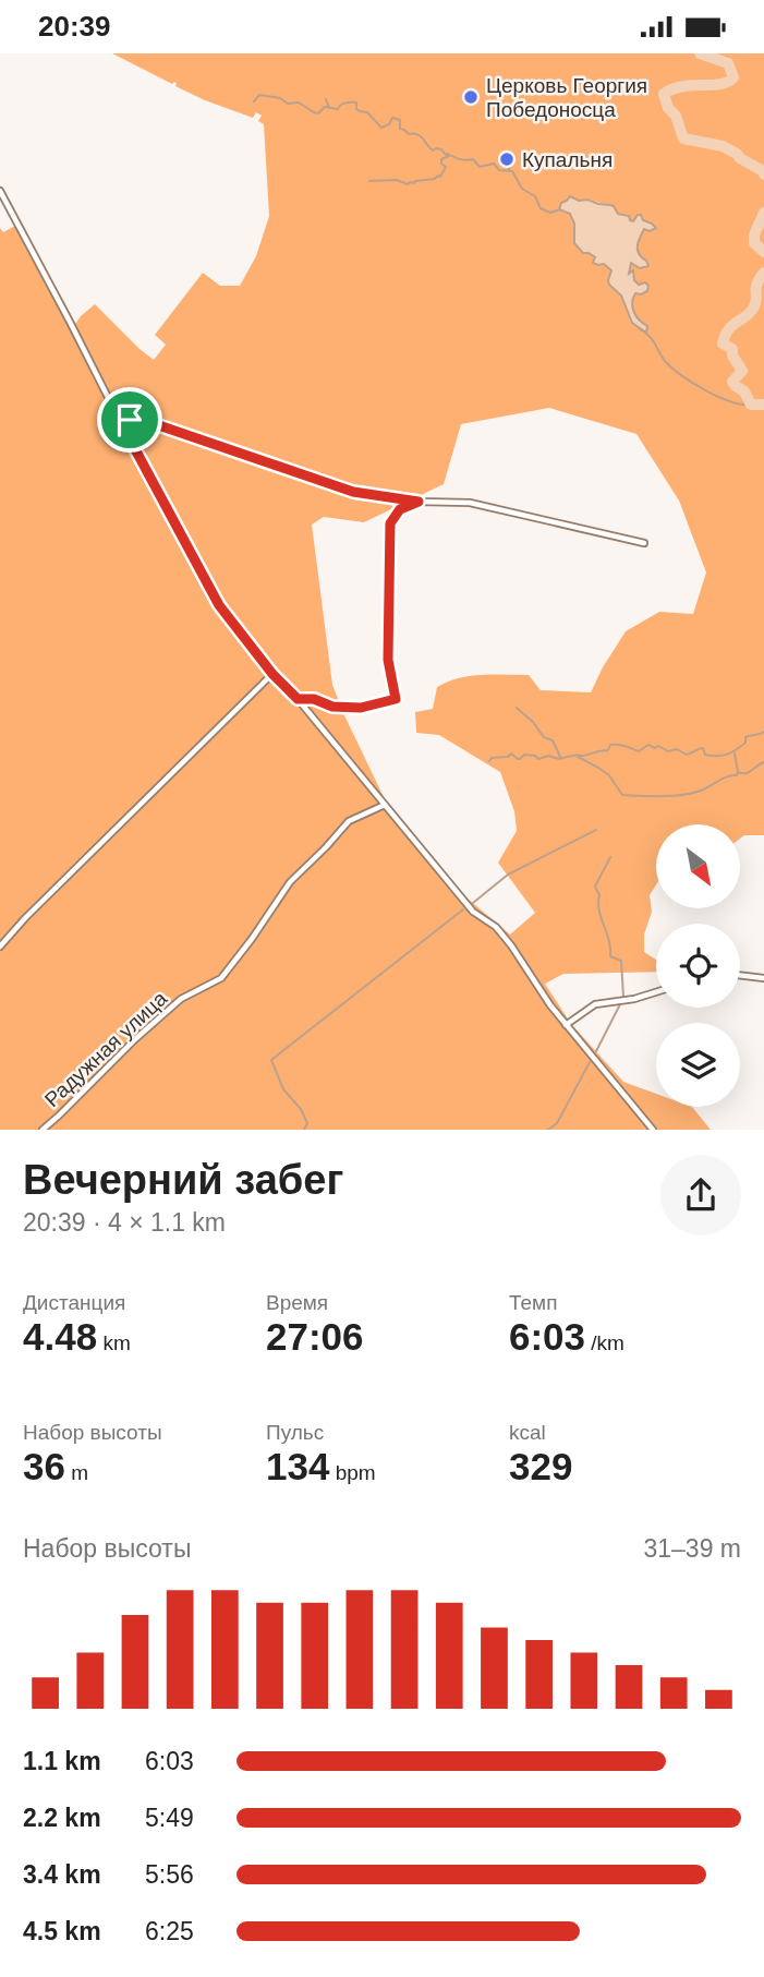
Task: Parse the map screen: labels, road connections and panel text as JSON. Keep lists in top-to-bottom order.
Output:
{
  "streets": {
    "street": ["Радужная улица"]
  },
  "places": ["Церковь Георгия Победоносца", "Купальня"],
  "north": "bottom right",
  "page": {
    "status": "20:39",
    "heading": ["Вечерний забег", "20:39 · 4 × 1.1 km"],
    "stats": [
      ["Дистанция", "4.48 km"],
      ["Время", "27:06"],
      ["Темп", "6:03 /km"],
      ["Набор высоты", "36 m"],
      ["Пульс", "134 bpm"],
      ["kcal", "329"]
    ],
    "chart": ["Набор высоты", "31–39 m"],
    "list": [
      {
        "name": "1.1 km",
        "note": "6:03"
      },
      {
        "name": "2.2 km",
        "note": "5:49"
      },
      {
        "name": "3.4 km",
        "note": "5:56"
      },
      {
        "name": "4.5 km",
        "note": "6:25"
      }
    ]
  }
}
